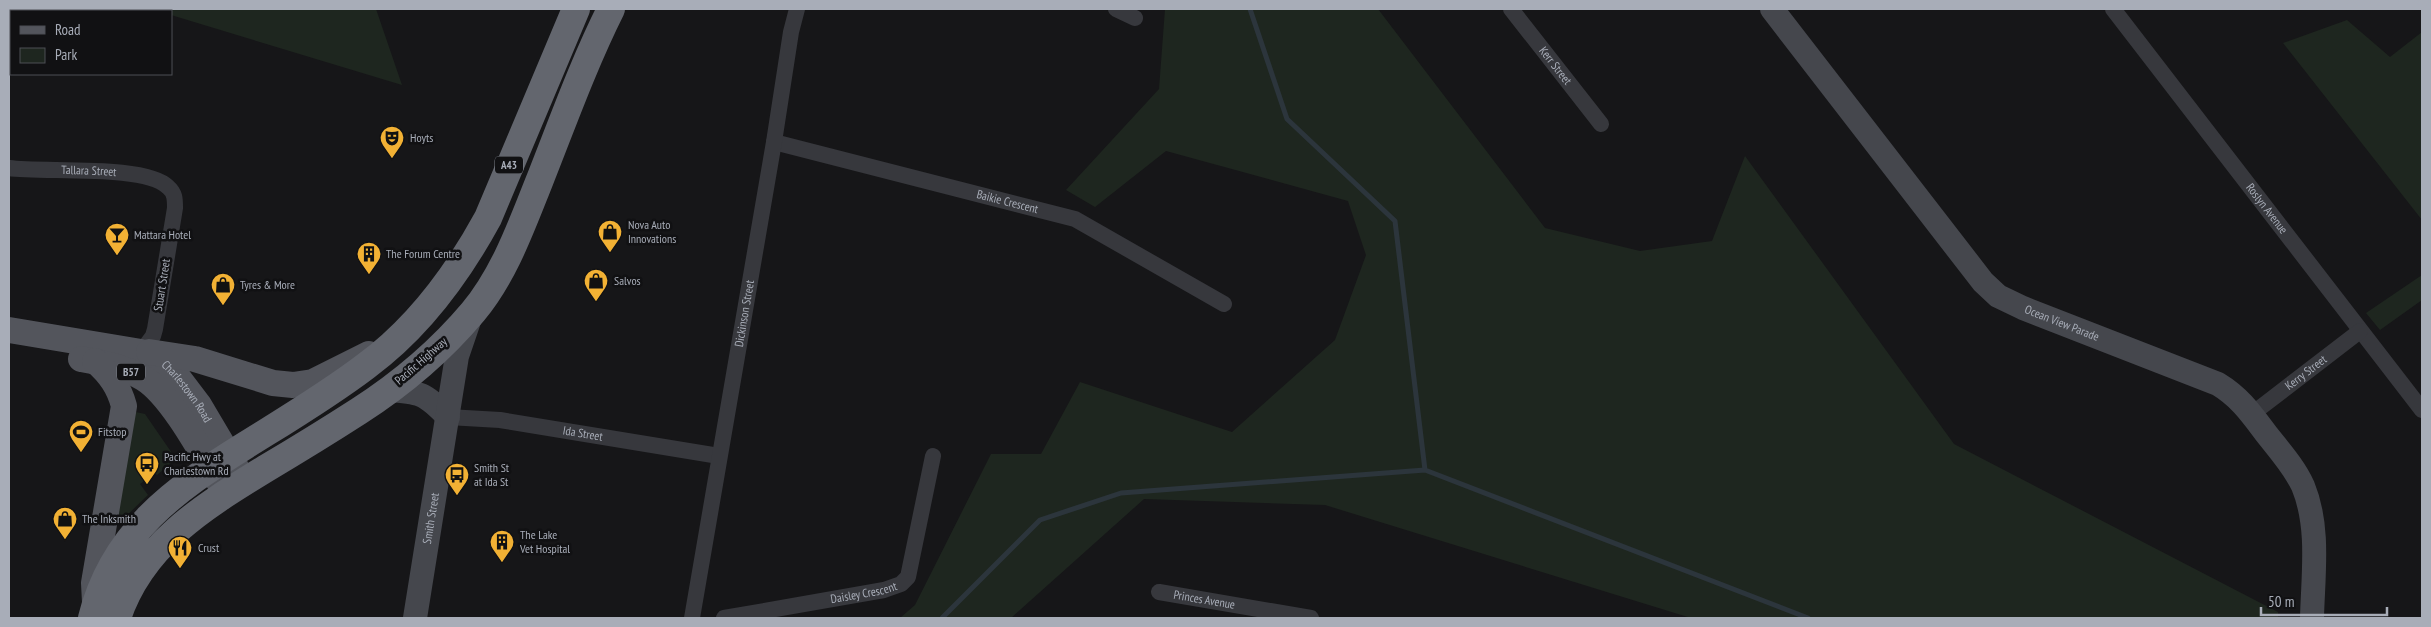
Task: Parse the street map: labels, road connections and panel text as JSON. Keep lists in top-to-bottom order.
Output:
{
  "streets": {
    "highway": ["A43", "Pacific Highway"],
    "main road": ["B57", "Charlestown Road"],
    "street": [
      "Kerr Street",
      "Tallara Street",
      "Baikie Crescent",
      "Roslyn Avenue",
      "Stuart Street",
      "Dickinson Street",
      "Ocean View Parade",
      "Kerry Street",
      "Ida Street",
      "Smith Street",
      "Daisley Crescent",
      "Princes Avenue"
    ]
  },
  "crossings": [
    ["A43", "Pacific Highway"],
    ["A43", "Charlestown Road"],
    ["Tallara Street", "Stuart Street"],
    ["Baikie Crescent", "Dickinson Street"],
    ["Roslyn Avenue", "Kerry Street"],
    ["Stuart Street", "Charlestown Road"],
    ["Dickinson Street", "Ida Street"],
    ["Ocean View Parade", "Kerry Street"],
    ["Pacific Highway", "Charlestown Road"],
    ["Pacific Highway", "Smith Street"],
    ["Ida Street", "Smith Street"]
  ],
  "places": {
    "theatre": ["Hoyts"],
    "shop": [
      "Nova Auto Innovations",
      "Salvos",
      "Tyres & More",
      "The Inksmith"
    ],
    "bar": ["Mattara Hotel"],
    "building": ["The Forum Centre", "The Lake Vet Hospital"],
    "sports": ["Fitstop"],
    "bus stop": ["Pacific Hwy at Charlestown Rd", "Smith St at Ida St"],
    "restaurant": ["Crust"]
  },
  "legend": ["Road", "Park"],
  "scale_bar": "50 m"
}
